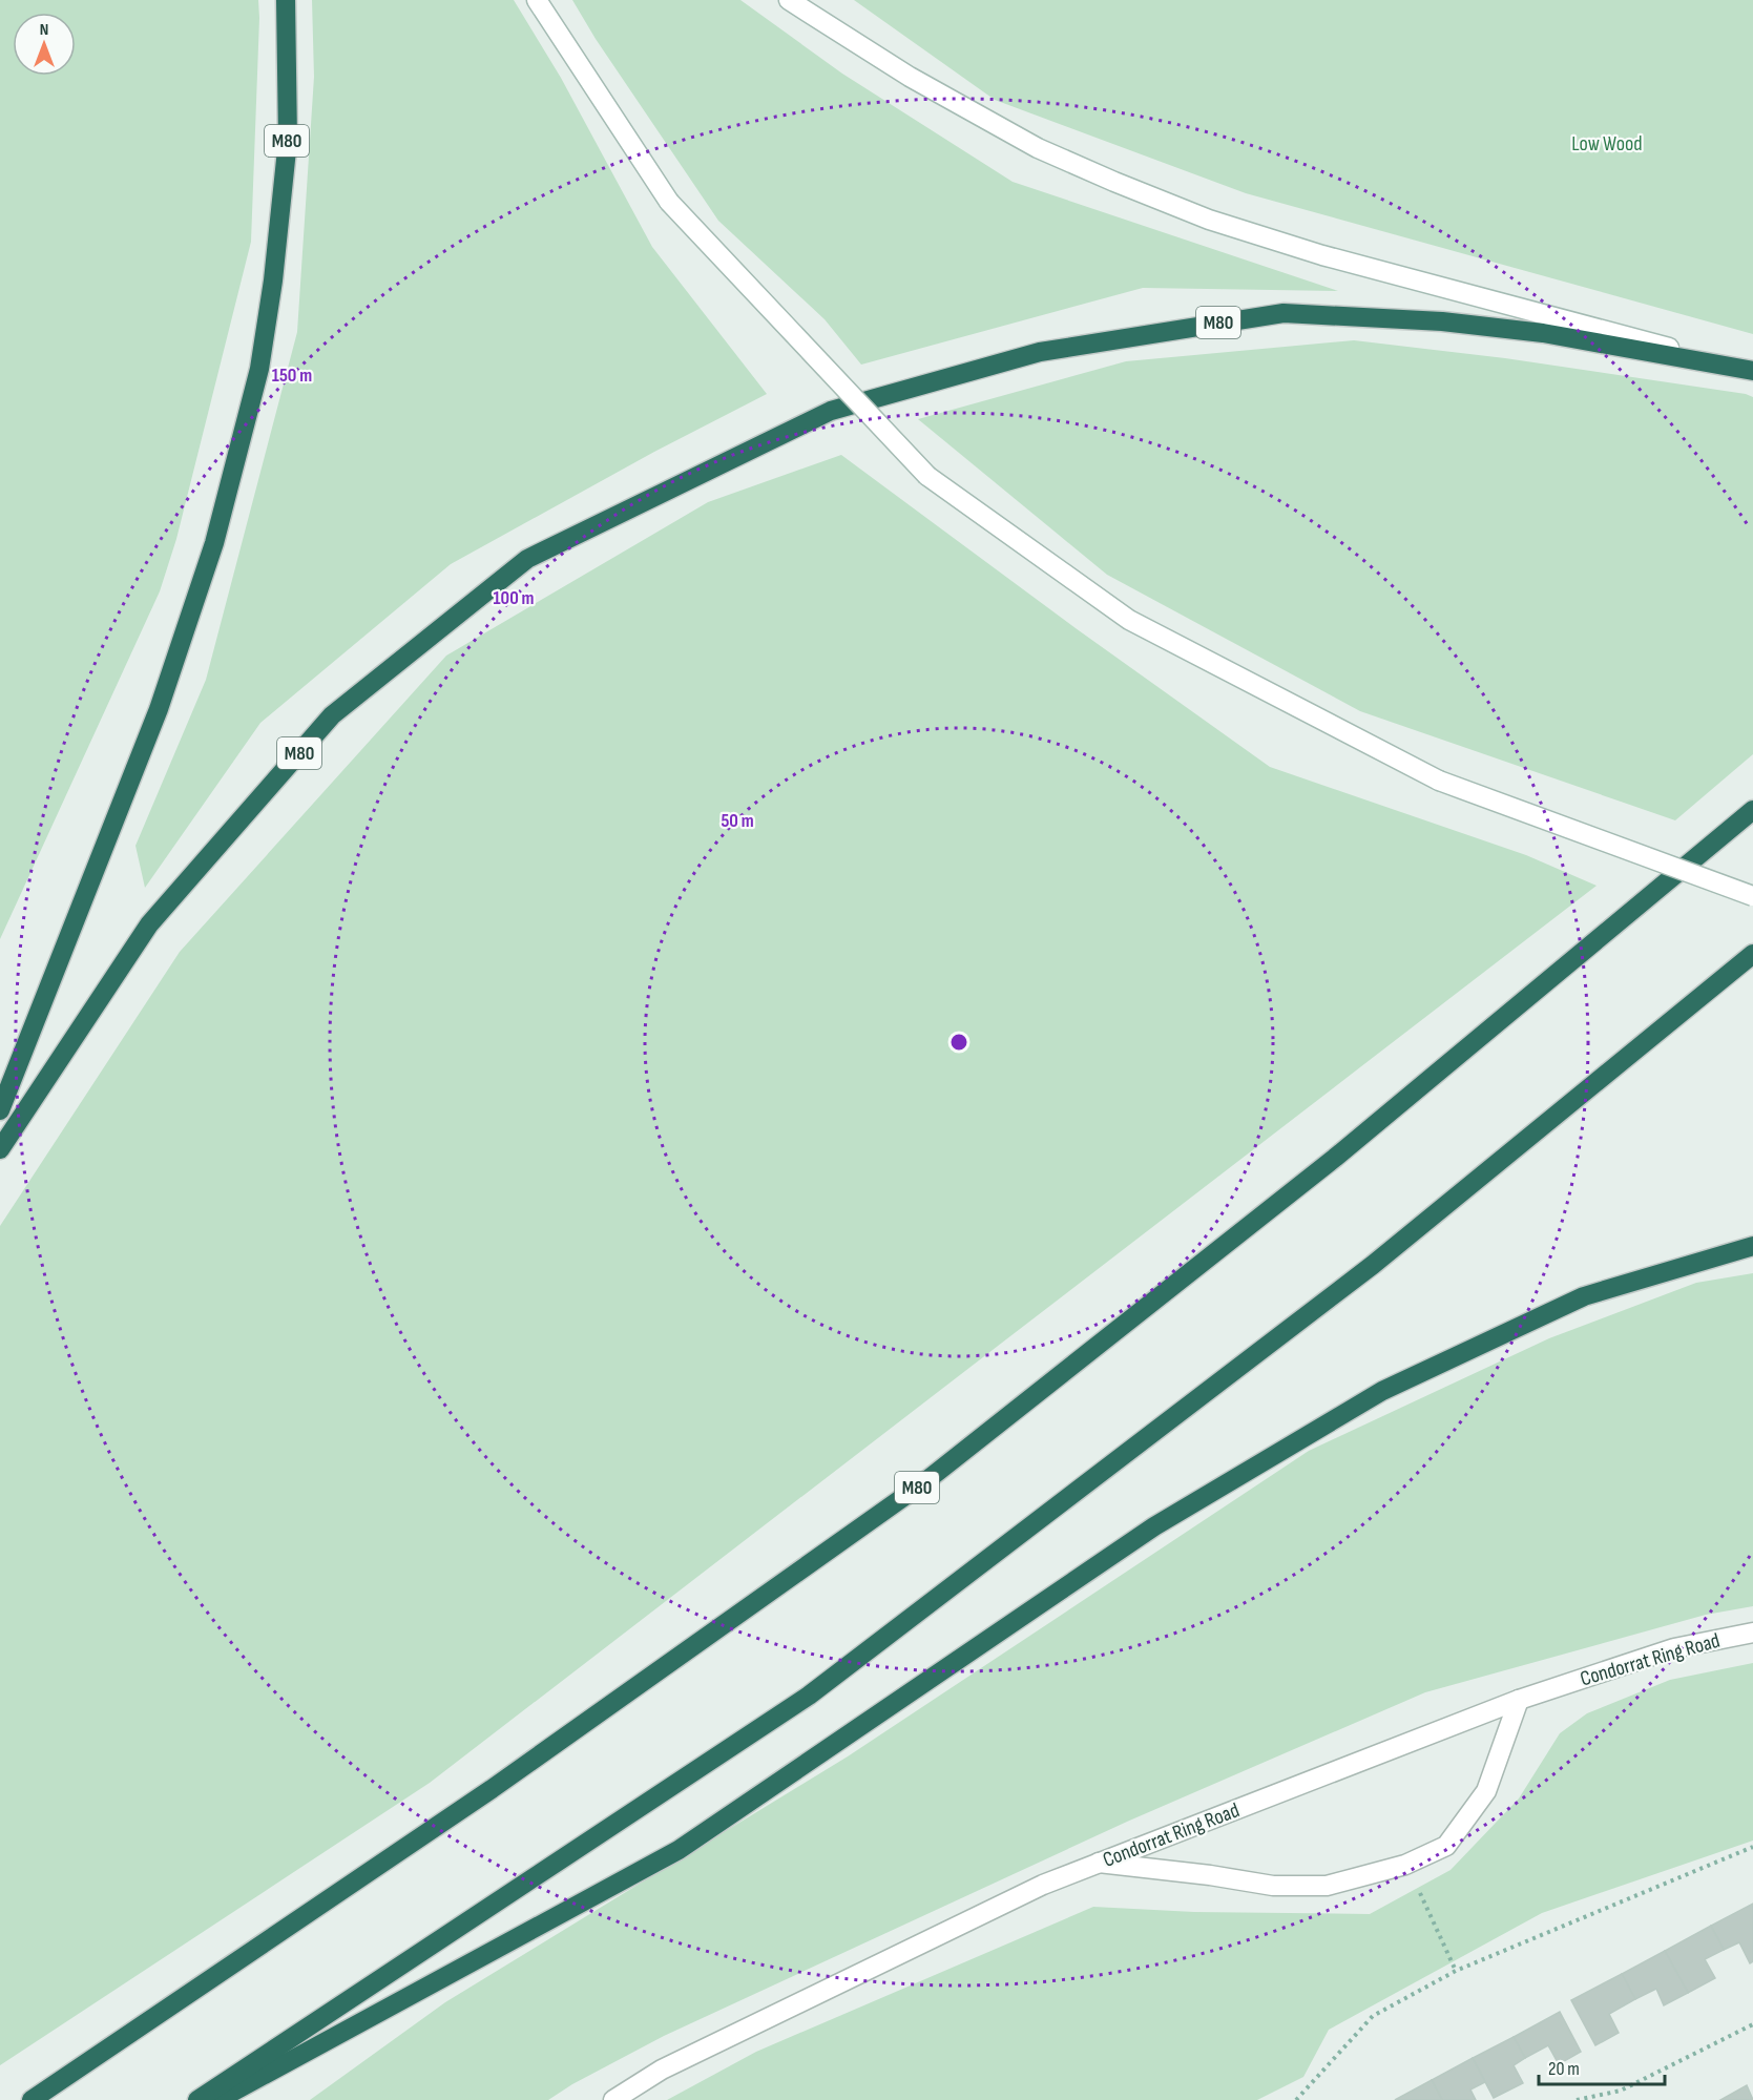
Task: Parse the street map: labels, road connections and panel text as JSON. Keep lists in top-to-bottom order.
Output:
{
  "streets": {
    "highway": ["M80"],
    "main road": ["Condorrat Ring Road"]
  },
  "parks": ["Low Wood"],
  "scale_bar": "20 m",
  "north": "top",
  "rings": ["150 m", "100 m", "50 m"]
}
